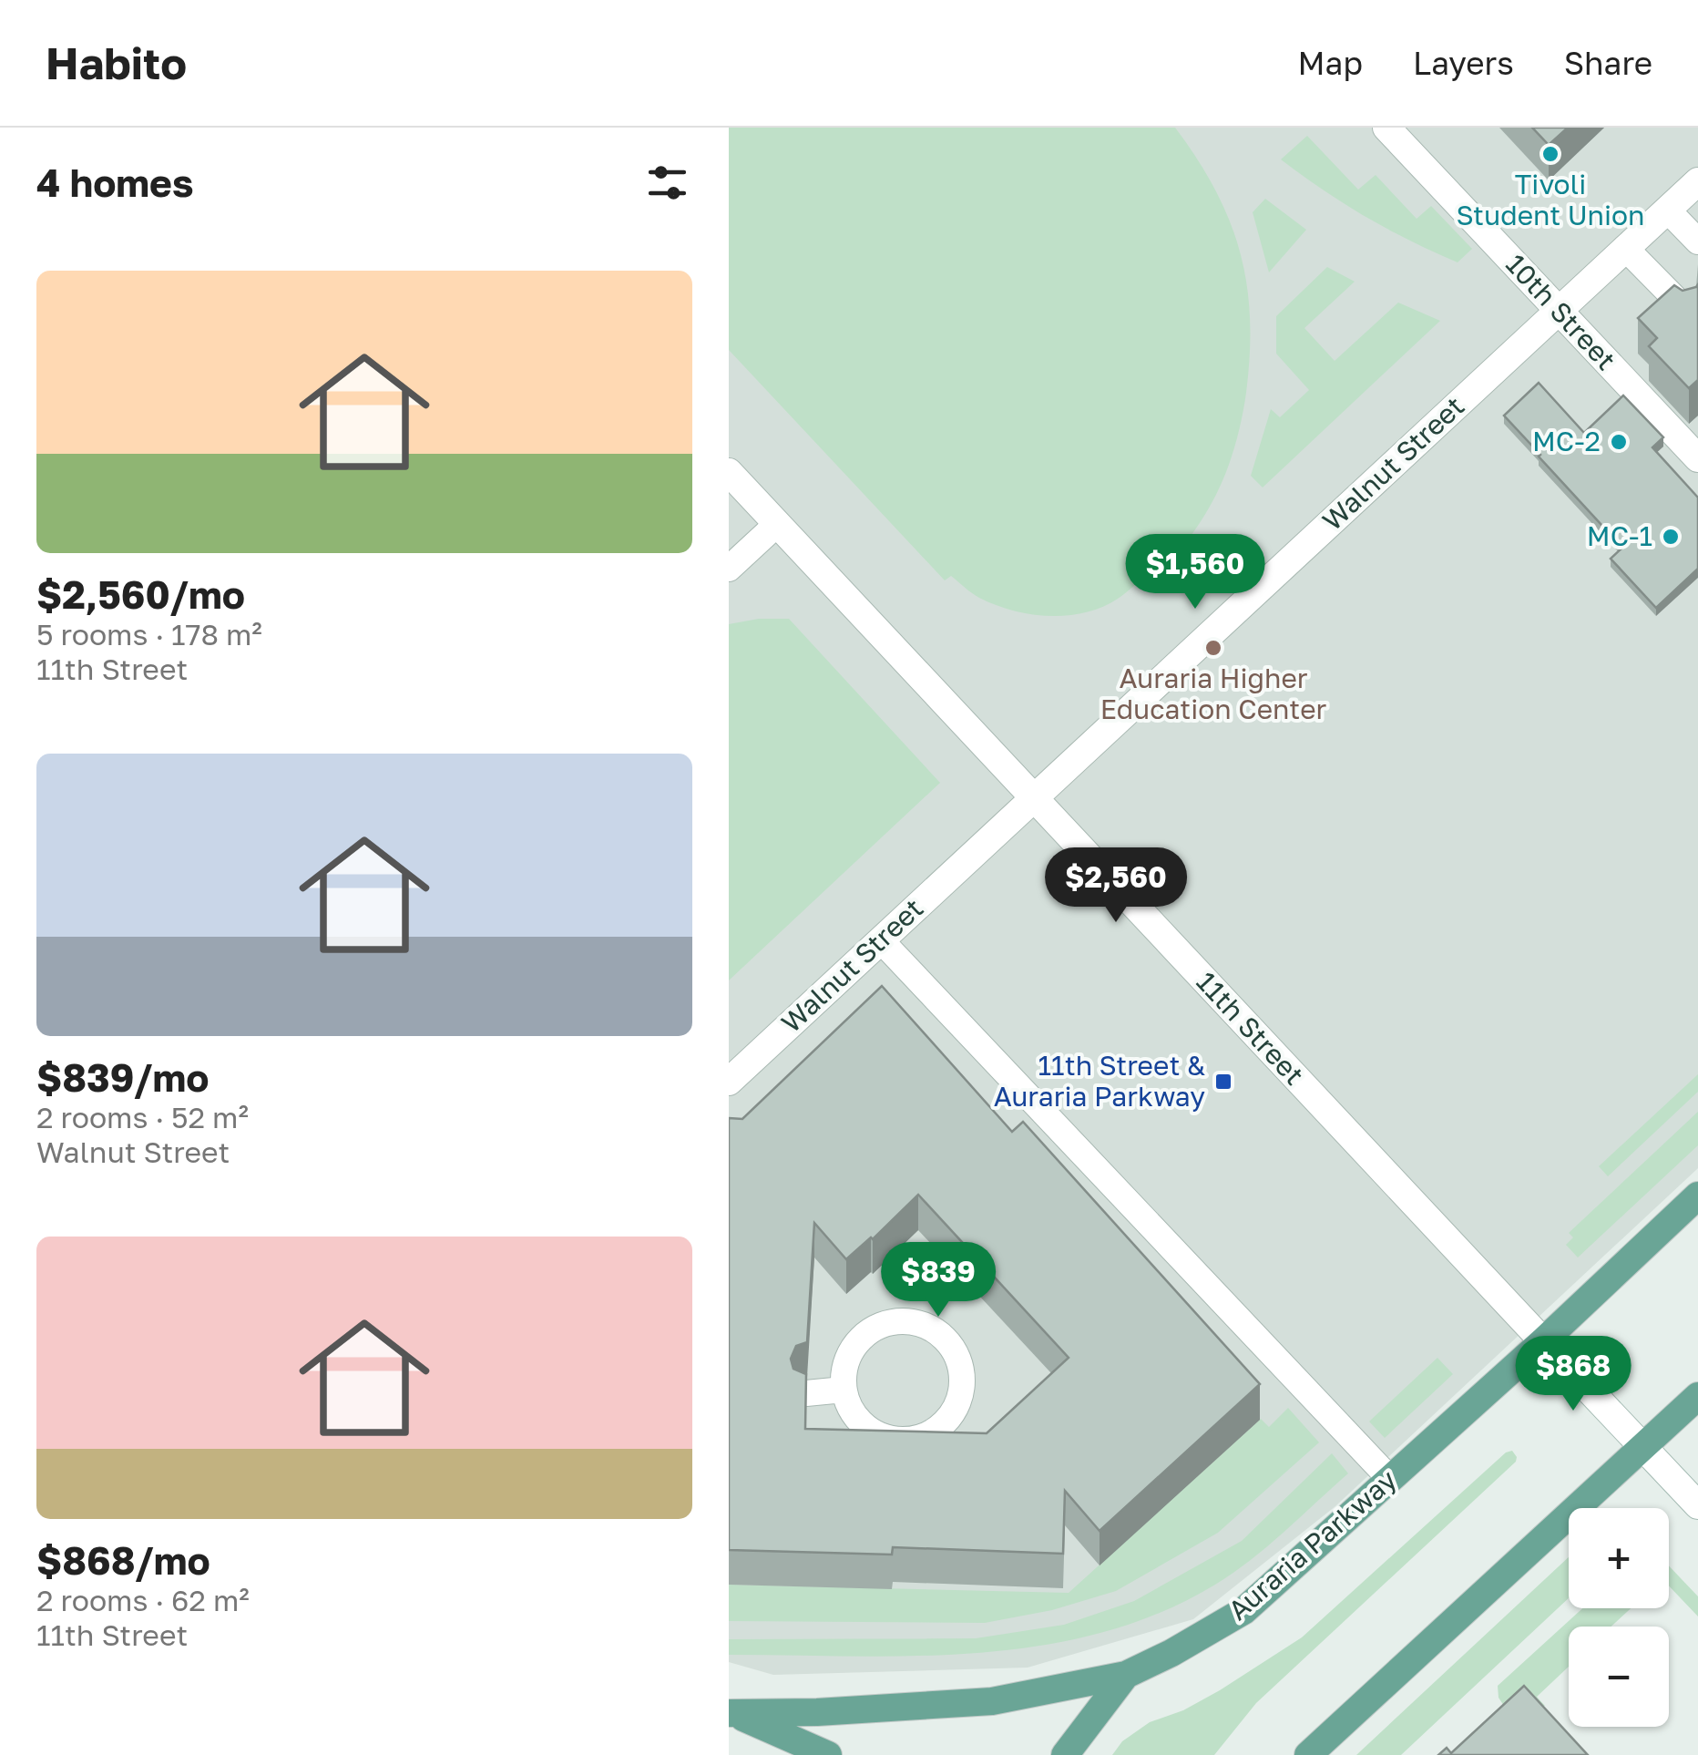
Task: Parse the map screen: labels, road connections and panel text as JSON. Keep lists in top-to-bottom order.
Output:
{
  "streets": {
    "main road": ["Auraria Parkway"],
    "street": ["10th Street", "Walnut Street", "11th Street"]
  },
  "crossings": [
    ["10th Street", "Walnut Street"],
    ["Walnut Street", "11th Street"],
    ["11th Street", "Auraria Parkway"]
  ],
  "places": {
    "other": [
      "Tivoli Student Union",
      "MC-2",
      "MC-1",
      "Auraria Higher Education Center"
    ],
    "transit": ["11th Street & Auraria Parkway"]
  },
  "page": {
    "header": "Habito",
    "nav": ["Map", "Layers", "Share"],
    "heading": "4 homes",
    "list": [
      {
        "name": "$2,560/mo",
        "note": "5 rooms · 178 m² · 11th Street"
      },
      {
        "name": "$839/mo",
        "note": "2 rooms · 52 m² · Walnut Street"
      },
      {
        "name": "$868/mo",
        "note": "2 rooms · 62 m² · 11th Street"
      }
    ],
    "price": [
      "$1,560",
      "$2,560",
      "$839",
      "$868"
    ],
    "map_buttons": ["+", "−"]
  }
}
